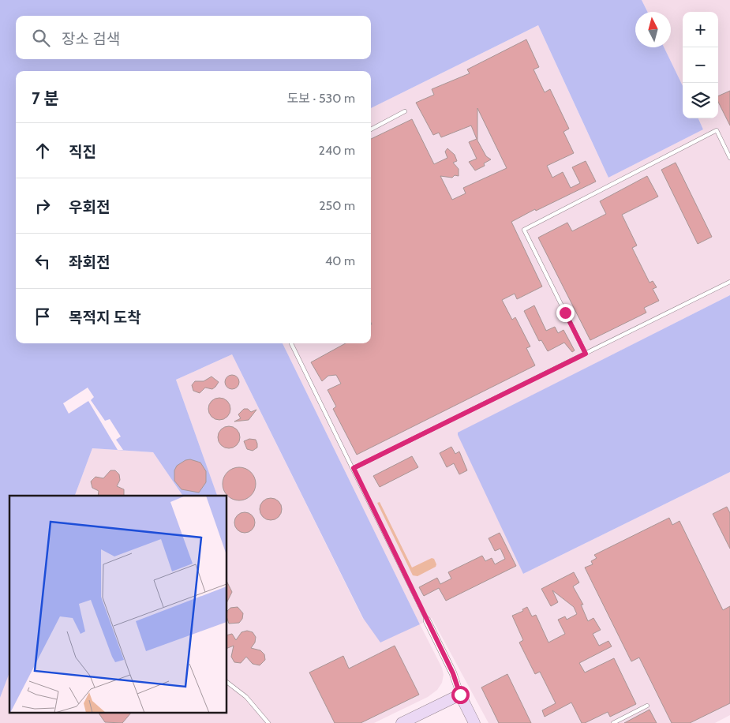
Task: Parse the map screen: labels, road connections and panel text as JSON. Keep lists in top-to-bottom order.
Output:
{
  "north": "top",
  "page": {
    "map_buttons": ["+", "−"],
    "search": "장소 검색",
    "heading": ["7 분", "도보 · 530 m"],
    "list": [
      ["직진", "240 m"],
      ["우회전", "250 m"],
      ["좌회전", "40 m"],
      "목적지 도착"
    ]
  }
}
